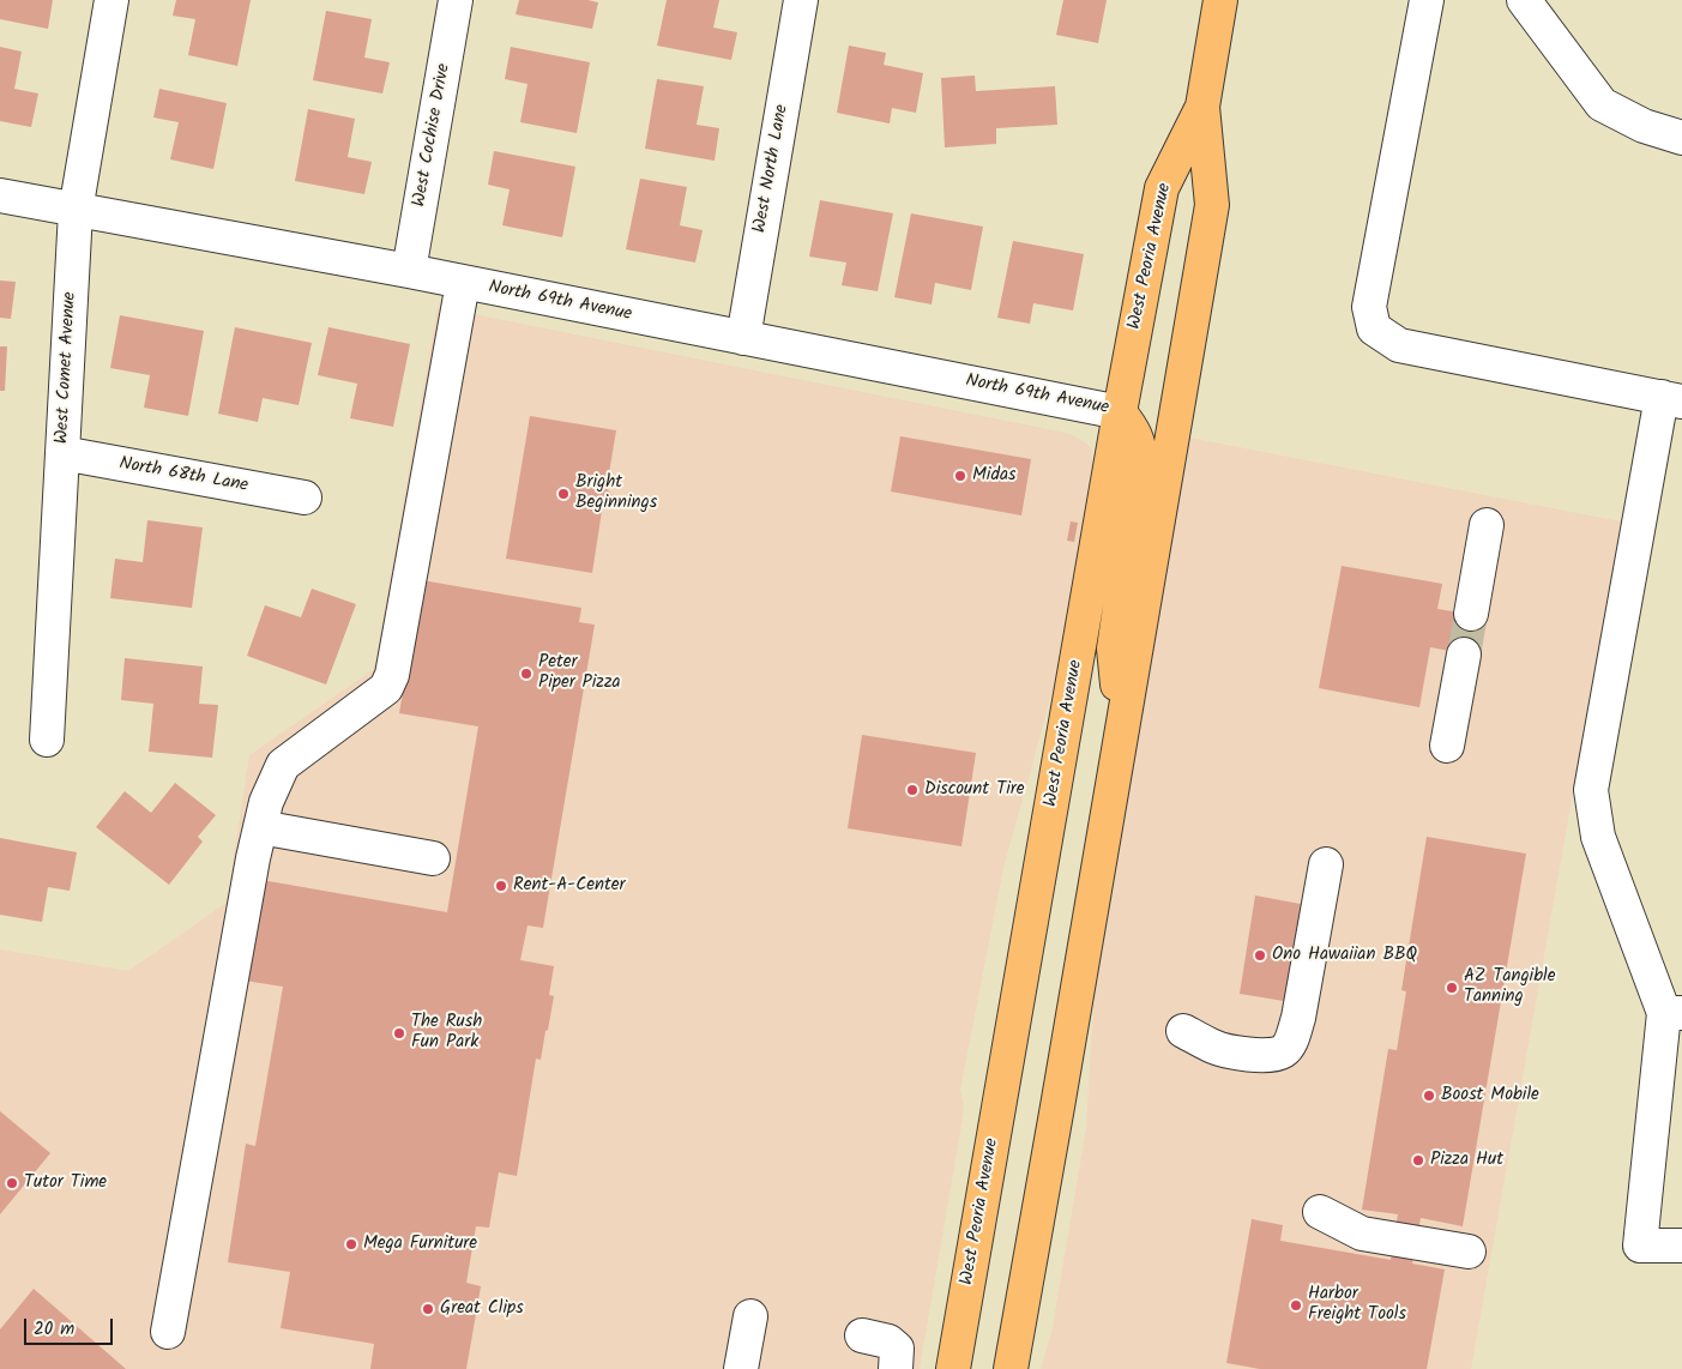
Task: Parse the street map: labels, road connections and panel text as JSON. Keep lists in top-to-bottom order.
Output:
{
  "streets": {
    "main road": ["West Peoria Avenue"],
    "street": [
      "West Cochise Drive",
      "West North Lane",
      "North 69th Avenue",
      "West Comet Avenue",
      "North 68th Lane"
    ]
  },
  "crossings": [
    ["West Cochise Drive", "North 69th Avenue"],
    ["West North Lane", "North 69th Avenue"],
    ["West Peoria Avenue", "North 69th Avenue"],
    ["North 69th Avenue", "West Comet Avenue"],
    ["West Comet Avenue", "North 68th Lane"]
  ],
  "places": [
    "Midas",
    "Bright Beginnings",
    "Peter Piper Pizza",
    "Discount Tire",
    "Rent-A-Center",
    "Ono Hawaiian BBQ",
    "AZ Tangible Tanning",
    "The Rush Fun Park",
    "Boost Mobile",
    "Pizza Hut",
    "Tutor Time",
    "Mega Furniture",
    "Harbor Freight Tools",
    "Great Clips"
  ],
  "scale_bar": "20 m"
}
